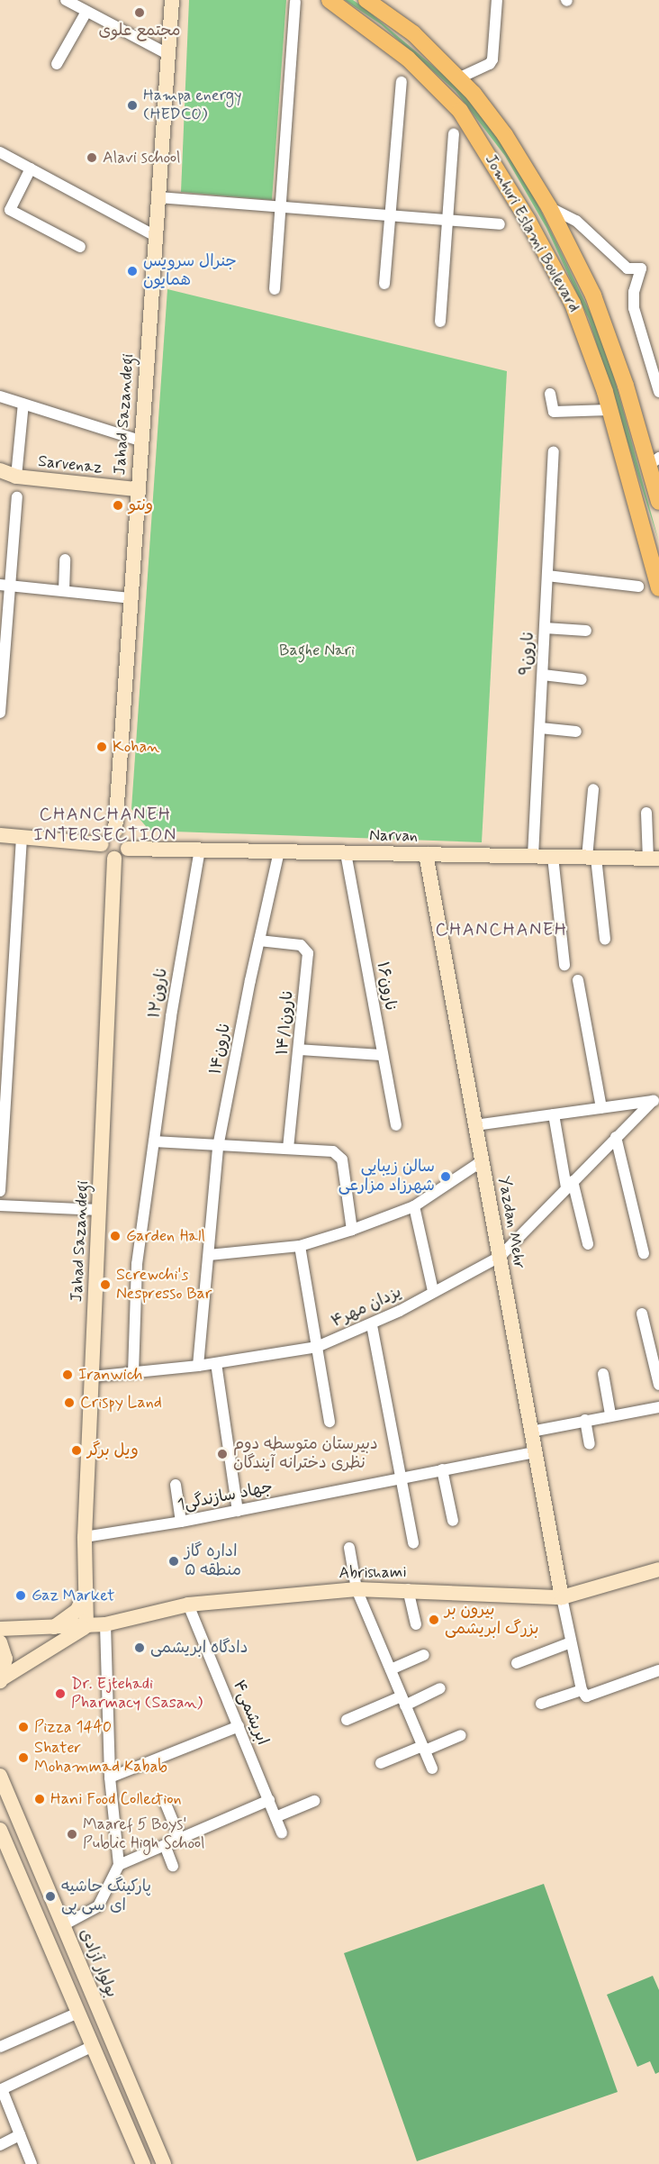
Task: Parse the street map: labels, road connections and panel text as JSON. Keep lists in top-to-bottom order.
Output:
{
  "streets": {
    "main road": [
      "Jomhuri Eslami Boulevard",
      "Jahad Sazandegi",
      "Sarvenaz",
      "Narvan",
      "Yazdan Mehr",
      "Abrishami",
      "بولوار آزادی"
    ],
    "street": [
      "نارون۹",
      "نارون۱۶",
      "نارون۱۲",
      "۱۴/۱نارون",
      "نارون۱۴",
      "یزدان مهر۴",
      "1جهاد سازندگی",
      "ابریشمی۴"
    ]
  },
  "crossings": [
    ["Jahad Sazandegi", "Sarvenaz"],
    ["Jahad Sazandegi", "Narvan"],
    ["Jahad Sazandegi", "یزدان مهر۴"],
    ["Jahad Sazandegi", "1جهاد سازندگی"],
    ["Jahad Sazandegi", "Abrishami"],
    ["نارون۹", "Narvan"],
    ["Narvan", "نارون۱۶"],
    ["Narvan", "نارون۱۲"],
    ["Narvan", "نارون۱۴"],
    ["Narvan", "Yazdan Mehr"],
    ["نارون۱۲", "یزدان مهر۴"],
    ["۱۴/۱نارون", "نارون۱۴"],
    ["نارون۱۴", "یزدان مهر۴"],
    ["Yazdan Mehr", "یزدان مهر۴"],
    ["Yazdan Mehr", "1جهاد سازندگی"],
    ["Yazdan Mehr", "Abrishami"],
    ["Abrishami", "ابریشمی۴"]
  ],
  "districts": ["CHANCHANEH INTERSECTION", "CHANCHANEH"],
  "parks": ["Baghe Nari"],
  "places": [
    "مجتمع علوی",
    "Hampa energy (HEDCO)",
    "Alavi school",
    "جنرال سرویس همایون",
    "ونتو",
    "Kohan",
    "سالن زیبایی شهرزاد مزارعی",
    "Garden Hall",
    "Screwchi's Nespresso Bar",
    "Iranwich",
    "Crispy Land",
    "ویل برگر",
    "دبیرستان متوسطه دوم نظری دخترانه آیندگان",
    "اداره گاز منطقه ۵",
    "Gaz Market",
    "بیرون بر بزرگ ابریشمی",
    "دادگاه ابریشمی",
    "Dr. Ejtehadi Pharmacy (Sasan)",
    "Pizza 1440",
    "Shater Mohammad Kabab",
    "Hani Food Collection",
    "Maaref 5 Boys' Public High School",
    "پارکینگ حاشیه ای سی پی"
  ]
}
